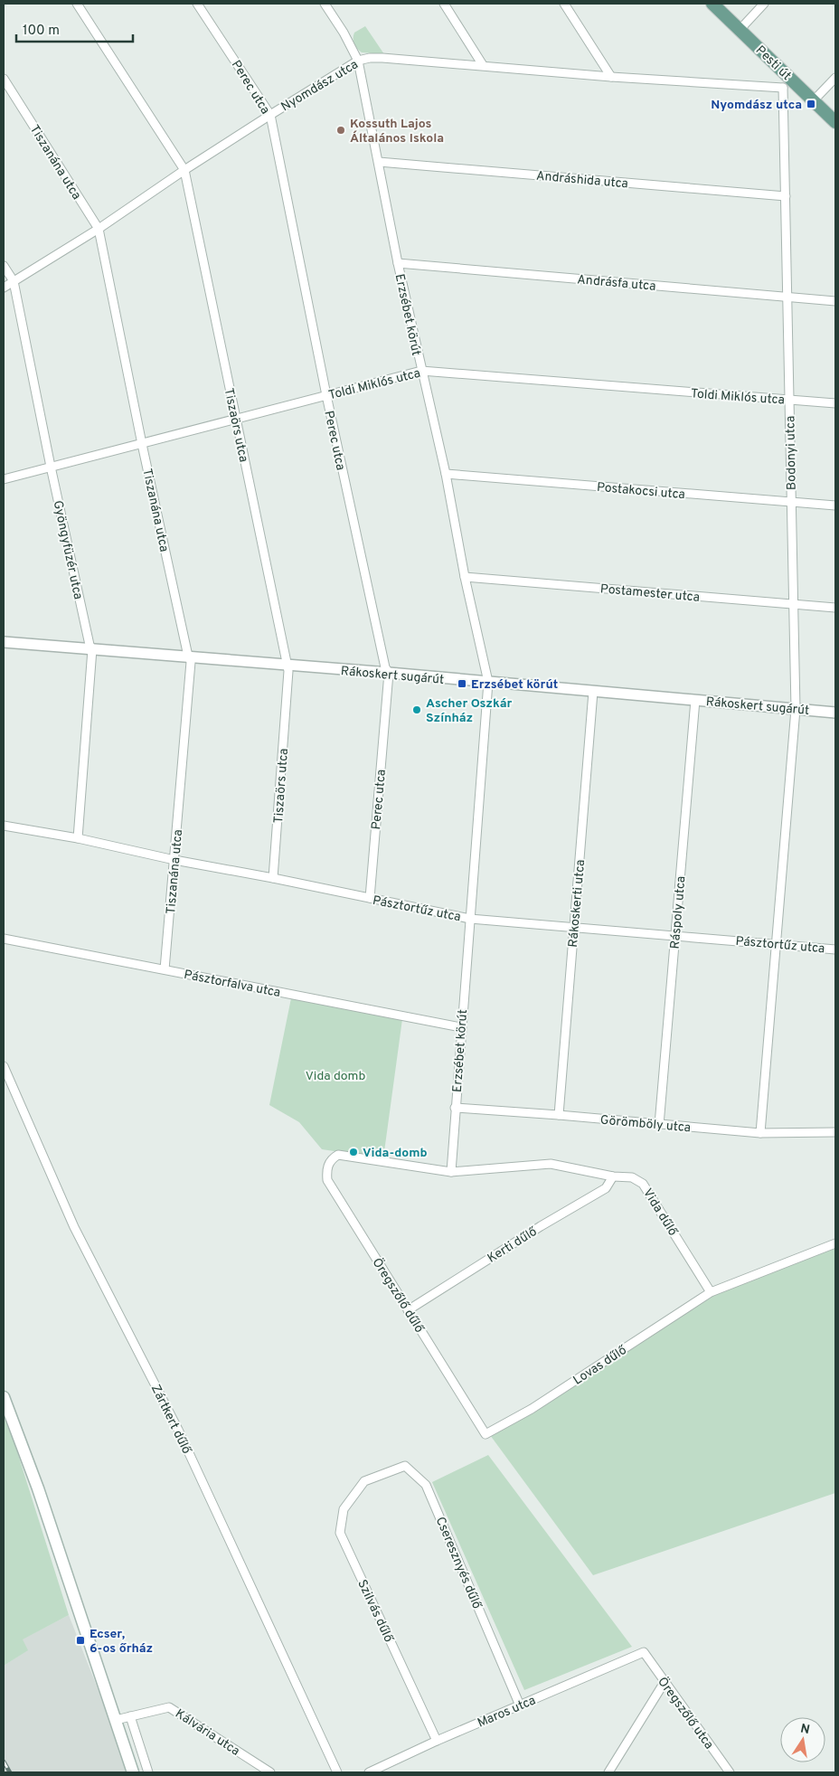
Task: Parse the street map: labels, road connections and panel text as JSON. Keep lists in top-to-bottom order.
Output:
{
  "streets": {
    "main road": ["Pesti út"],
    "street": [
      "Nyomdász utca",
      "Perec utca",
      "Tiszanána utca",
      "Andráshida utca",
      "Andrásfa utca",
      "Erzsébet körút",
      "Toldi Miklós utca",
      "Tiszaörs utca",
      "Bodonyi utca",
      "Postakocsi utca",
      "Gyöngyfüzér utca",
      "Postamester utca",
      "Rákoskert sugárút",
      "Rákoskerti utca",
      "Pásztortűz utca",
      "Ráspoly utca",
      "Pásztorfalva utca",
      "Görömböly utca",
      "Vida dűlő",
      "Kerti dűlő",
      "Öregszőlő dűlő",
      "Lovas dűlő",
      "Zártkert dűlő",
      "Cseresznyés dűlő",
      "Szilvás dűlő",
      "Maros utca",
      "Öregszőlő utca",
      "Kálvária utca"
    ]
  },
  "crossings": [
    ["Pesti út", "Nyomdász utca"],
    ["Pesti út", "Bodonyi utca"],
    ["Nyomdász utca", "Perec utca"],
    ["Nyomdász utca", "Tiszanána utca"],
    ["Nyomdász utca", "Erzsébet körút"],
    ["Nyomdász utca", "Tiszaörs utca"],
    ["Nyomdász utca", "Bodonyi utca"],
    ["Nyomdász utca", "Gyöngyfüzér utca"],
    ["Perec utca", "Toldi Miklós utca"],
    ["Perec utca", "Rákoskert sugárút"],
    ["Perec utca", "Pásztortűz utca"],
    ["Tiszanána utca", "Toldi Miklós utca"],
    ["Tiszanána utca", "Rákoskert sugárút"],
    ["Tiszanána utca", "Pásztortűz utca"],
    ["Tiszanána utca", "Pásztorfalva utca"],
    ["Andráshida utca", "Erzsébet körút"],
    ["Andráshida utca", "Bodonyi utca"],
    ["Andrásfa utca", "Erzsébet körút"],
    ["Andrásfa utca", "Bodonyi utca"],
    ["Erzsébet körút", "Toldi Miklós utca"],
    ["Erzsébet körút", "Postakocsi utca"],
    ["Erzsébet körút", "Postamester utca"],
    ["Erzsébet körút", "Rákoskert sugárút"],
    ["Erzsébet körút", "Pásztortűz utca"],
    ["Erzsébet körút", "Pásztorfalva utca"],
    ["Erzsébet körút", "Görömböly utca"],
    ["Erzsébet körút", "Vida dűlő"],
    ["Toldi Miklós utca", "Tiszaörs utca"],
    ["Toldi Miklós utca", "Bodonyi utca"],
    ["Toldi Miklós utca", "Gyöngyfüzér utca"],
    ["Tiszaörs utca", "Rákoskert sugárút"],
    ["Tiszaörs utca", "Pásztortűz utca"],
    ["Bodonyi utca", "Postakocsi utca"],
    ["Bodonyi utca", "Postamester utca"],
    ["Bodonyi utca", "Rákoskert sugárút"],
    ["Bodonyi utca", "Pásztortűz utca"],
    ["Bodonyi utca", "Görömböly utca"],
    ["Gyöngyfüzér utca", "Rákoskert sugárút"],
    ["Gyöngyfüzér utca", "Pásztortűz utca"],
    ["Rákoskert sugárút", "Rákoskerti utca"],
    ["Rákoskert sugárút", "Ráspoly utca"],
    ["Rákoskerti utca", "Pásztortűz utca"],
    ["Rákoskerti utca", "Görömböly utca"],
    ["Pásztortűz utca", "Ráspoly utca"],
    ["Ráspoly utca", "Görömböly utca"],
    ["Vida dűlő", "Kerti dűlő"],
    ["Vida dűlő", "Öregszőlő dűlő"],
    ["Vida dűlő", "Lovas dűlő"],
    ["Kerti dűlő", "Öregszőlő dűlő"],
    ["Öregszőlő dűlő", "Lovas dűlő"],
    ["Cseresznyés dűlő", "Szilvás dűlő"],
    ["Cseresznyés dűlő", "Maros utca"],
    ["Szilvás dűlő", "Maros utca"],
    ["Maros utca", "Öregszőlő utca"]
  ],
  "parks": ["Vida domb"],
  "places": {
    "transit": ["Nyomdász utca", "Erzsébet körút", "Ecser, 6-os őrház"],
    "other": ["Kossuth Lajos Általános Iskola", "Ascher Oszkár Színház", "Vida-domb"]
  },
  "scale_bar": "100 m",
  "north": "top"
}
